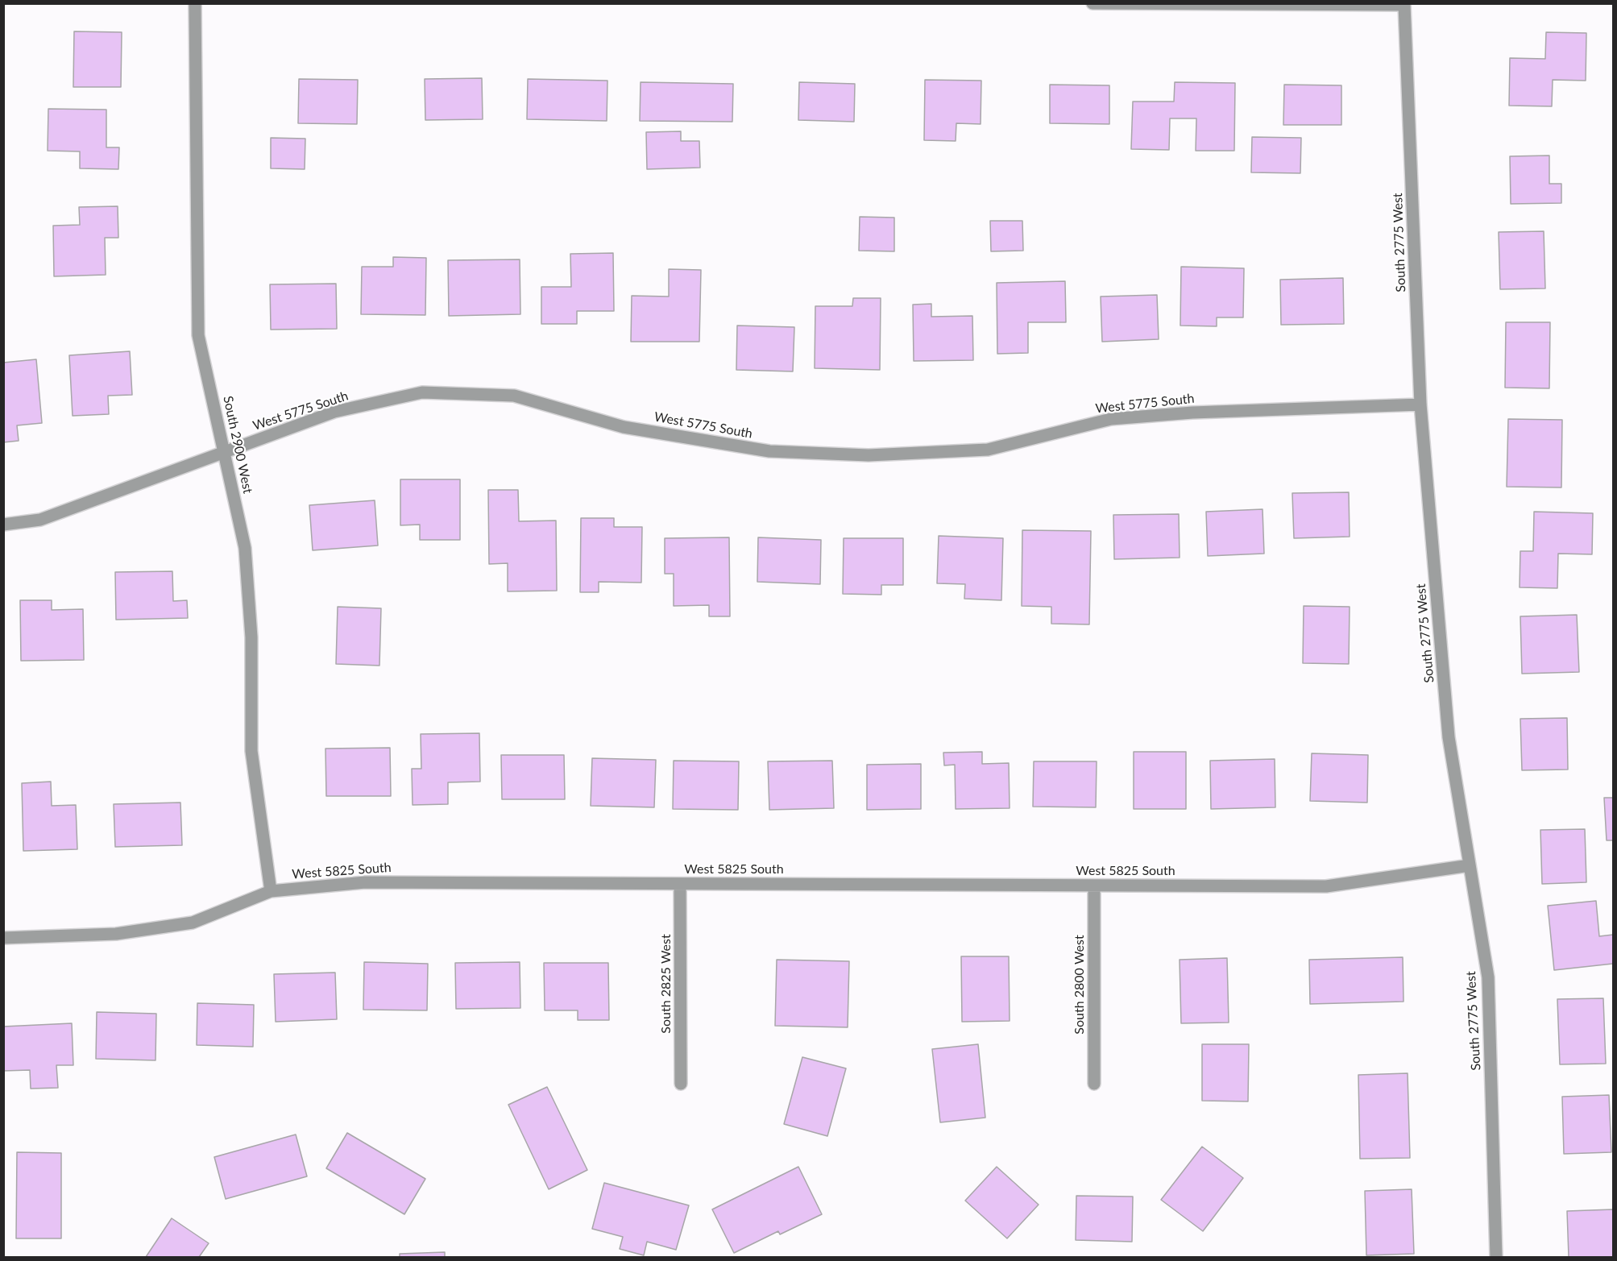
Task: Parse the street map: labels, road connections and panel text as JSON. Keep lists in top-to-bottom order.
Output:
{
  "streets": {
    "street": [
      "South 2775 West",
      "West 5775 South",
      "South 2900 West",
      "West 5825 South",
      "South 2825 West",
      "South 2800 West"
    ]
  },
  "crossings": [
    ["South 2775 West", "West 5775 South"],
    ["South 2775 West", "West 5825 South"],
    ["West 5775 South", "South 2900 West"],
    ["South 2900 West", "West 5825 South"],
    ["West 5825 South", "South 2825 West"],
    ["West 5825 South", "South 2800 West"]
  ]
}
